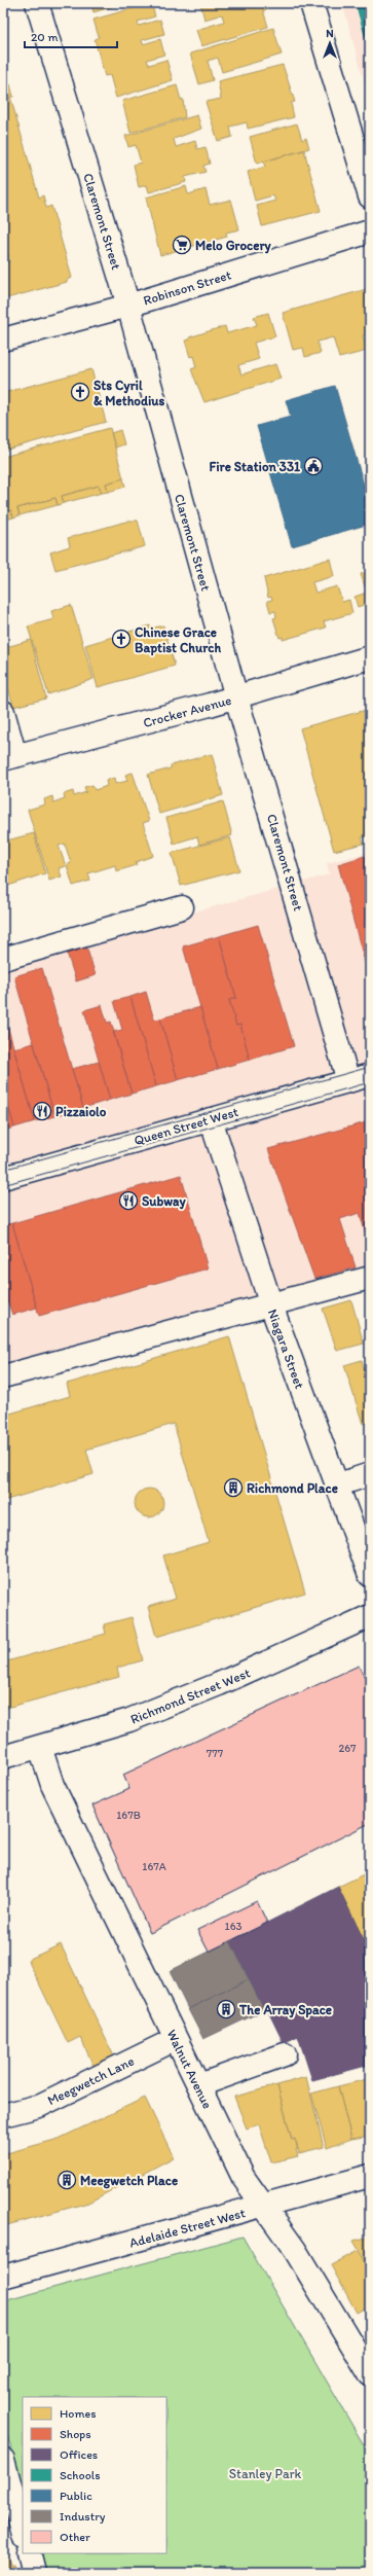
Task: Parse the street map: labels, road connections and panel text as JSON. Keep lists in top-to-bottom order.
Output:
{
  "streets": {
    "street": [
      "Claremont Street",
      "Robinson Street",
      "Crocker Avenue",
      "Queen Street West",
      "Niagara Street",
      "Richmond Street West",
      "Walnut Avenue",
      "Meegwetch Lane",
      "Adelaide Street West"
    ]
  },
  "crossings": [
    ["Claremont Street", "Robinson Street"],
    ["Claremont Street", "Crocker Avenue"],
    ["Claremont Street", "Queen Street West"],
    ["Queen Street West", "Niagara Street"],
    ["Richmond Street West", "Walnut Avenue"],
    ["Walnut Avenue", "Meegwetch Lane"],
    ["Walnut Avenue", "Adelaide Street West"]
  ],
  "parks": ["Stanley Park"],
  "places": {
    "supermarket": ["Melo Grocery"],
    "church": ["Sts Cyril & Methodius", "Chinese Grace Baptist Church"],
    "public building": ["Fire Station 331"],
    "restaurant": ["Pizzaiolo", "Subway"],
    "building": ["Richmond Place", "The Array Space", "Meegwetch Place"]
  },
  "house_numbers": [
    "267",
    "777",
    "167B",
    "167A",
    "163"
  ],
  "legend": [
    "Homes",
    "Shops",
    "Offices",
    "Schools",
    "Public",
    "Industry",
    "Other"
  ],
  "scale_bar": "20 m",
  "north": "top"
}
